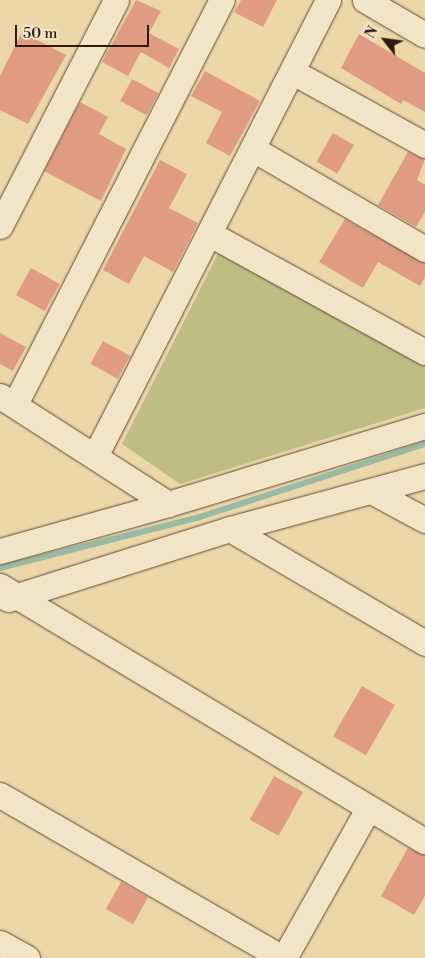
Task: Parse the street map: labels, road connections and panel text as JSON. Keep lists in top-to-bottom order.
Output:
{
  "scale_bar": "50 m",
  "north": "top left"
}
